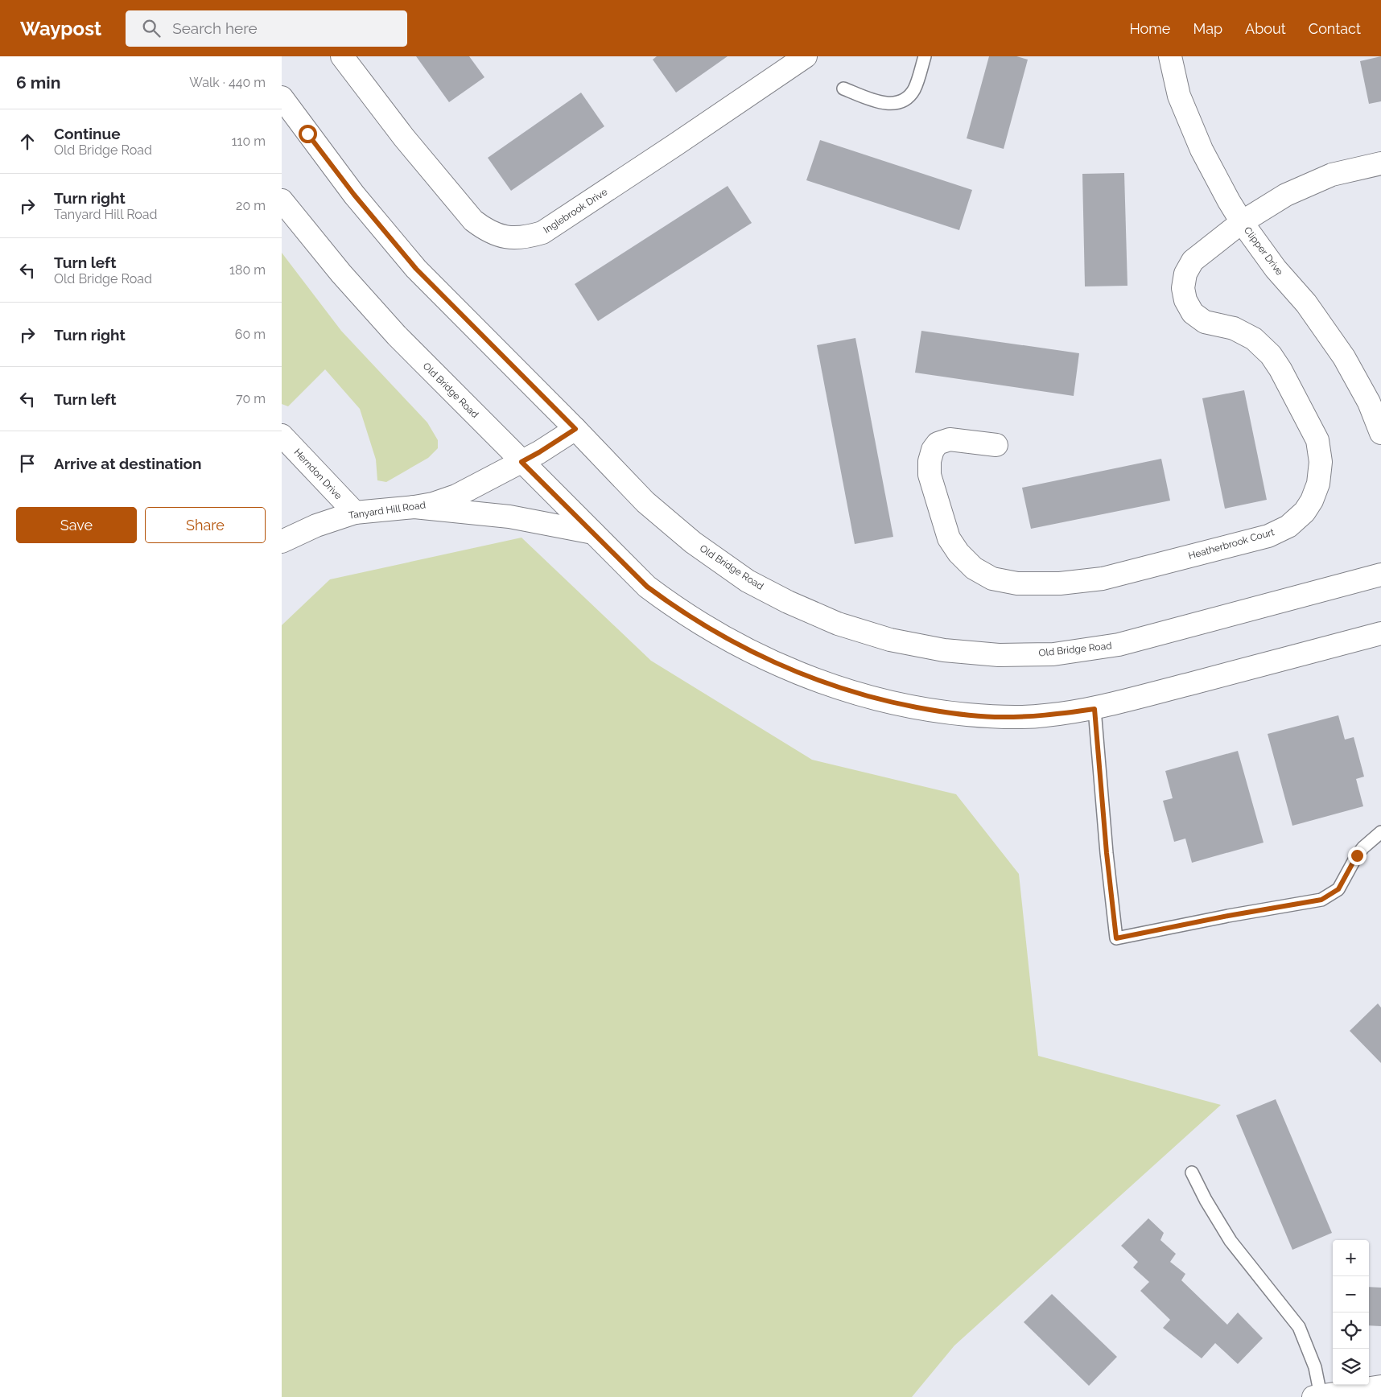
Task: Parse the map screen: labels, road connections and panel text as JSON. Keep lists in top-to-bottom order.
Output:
{
  "streets": {
    "main road": [
      "Inglebrook Drive",
      "Clipper Drive",
      "Old Bridge Road",
      "Herndon Drive",
      "Tanyard Hill Road",
      "Heatherbrook Court"
    ]
  },
  "crossings": [
    ["Clipper Drive", "Heatherbrook Court"],
    ["Old Bridge Road", "Tanyard Hill Road"],
    ["Herndon Drive", "Tanyard Hill Road"]
  ],
  "page": {
    "header": "Waypost",
    "search": "Search here",
    "nav": [
      "Home",
      "Map",
      "About",
      "Contact"
    ],
    "heading": ["6 min", "Walk · 440 m"],
    "list": [
      ["Continue", "Old Bridge Road", "110 m"],
      ["Turn right", "Tanyard Hill Road", "20 m"],
      ["Turn left", "Old Bridge Road", "180 m"],
      ["Turn right", "60 m"],
      ["Turn left", "70 m"],
      "Arrive at destination"
    ],
    "buttons": ["Save", "Share"],
    "map_buttons": ["+", "−"]
  }
}
